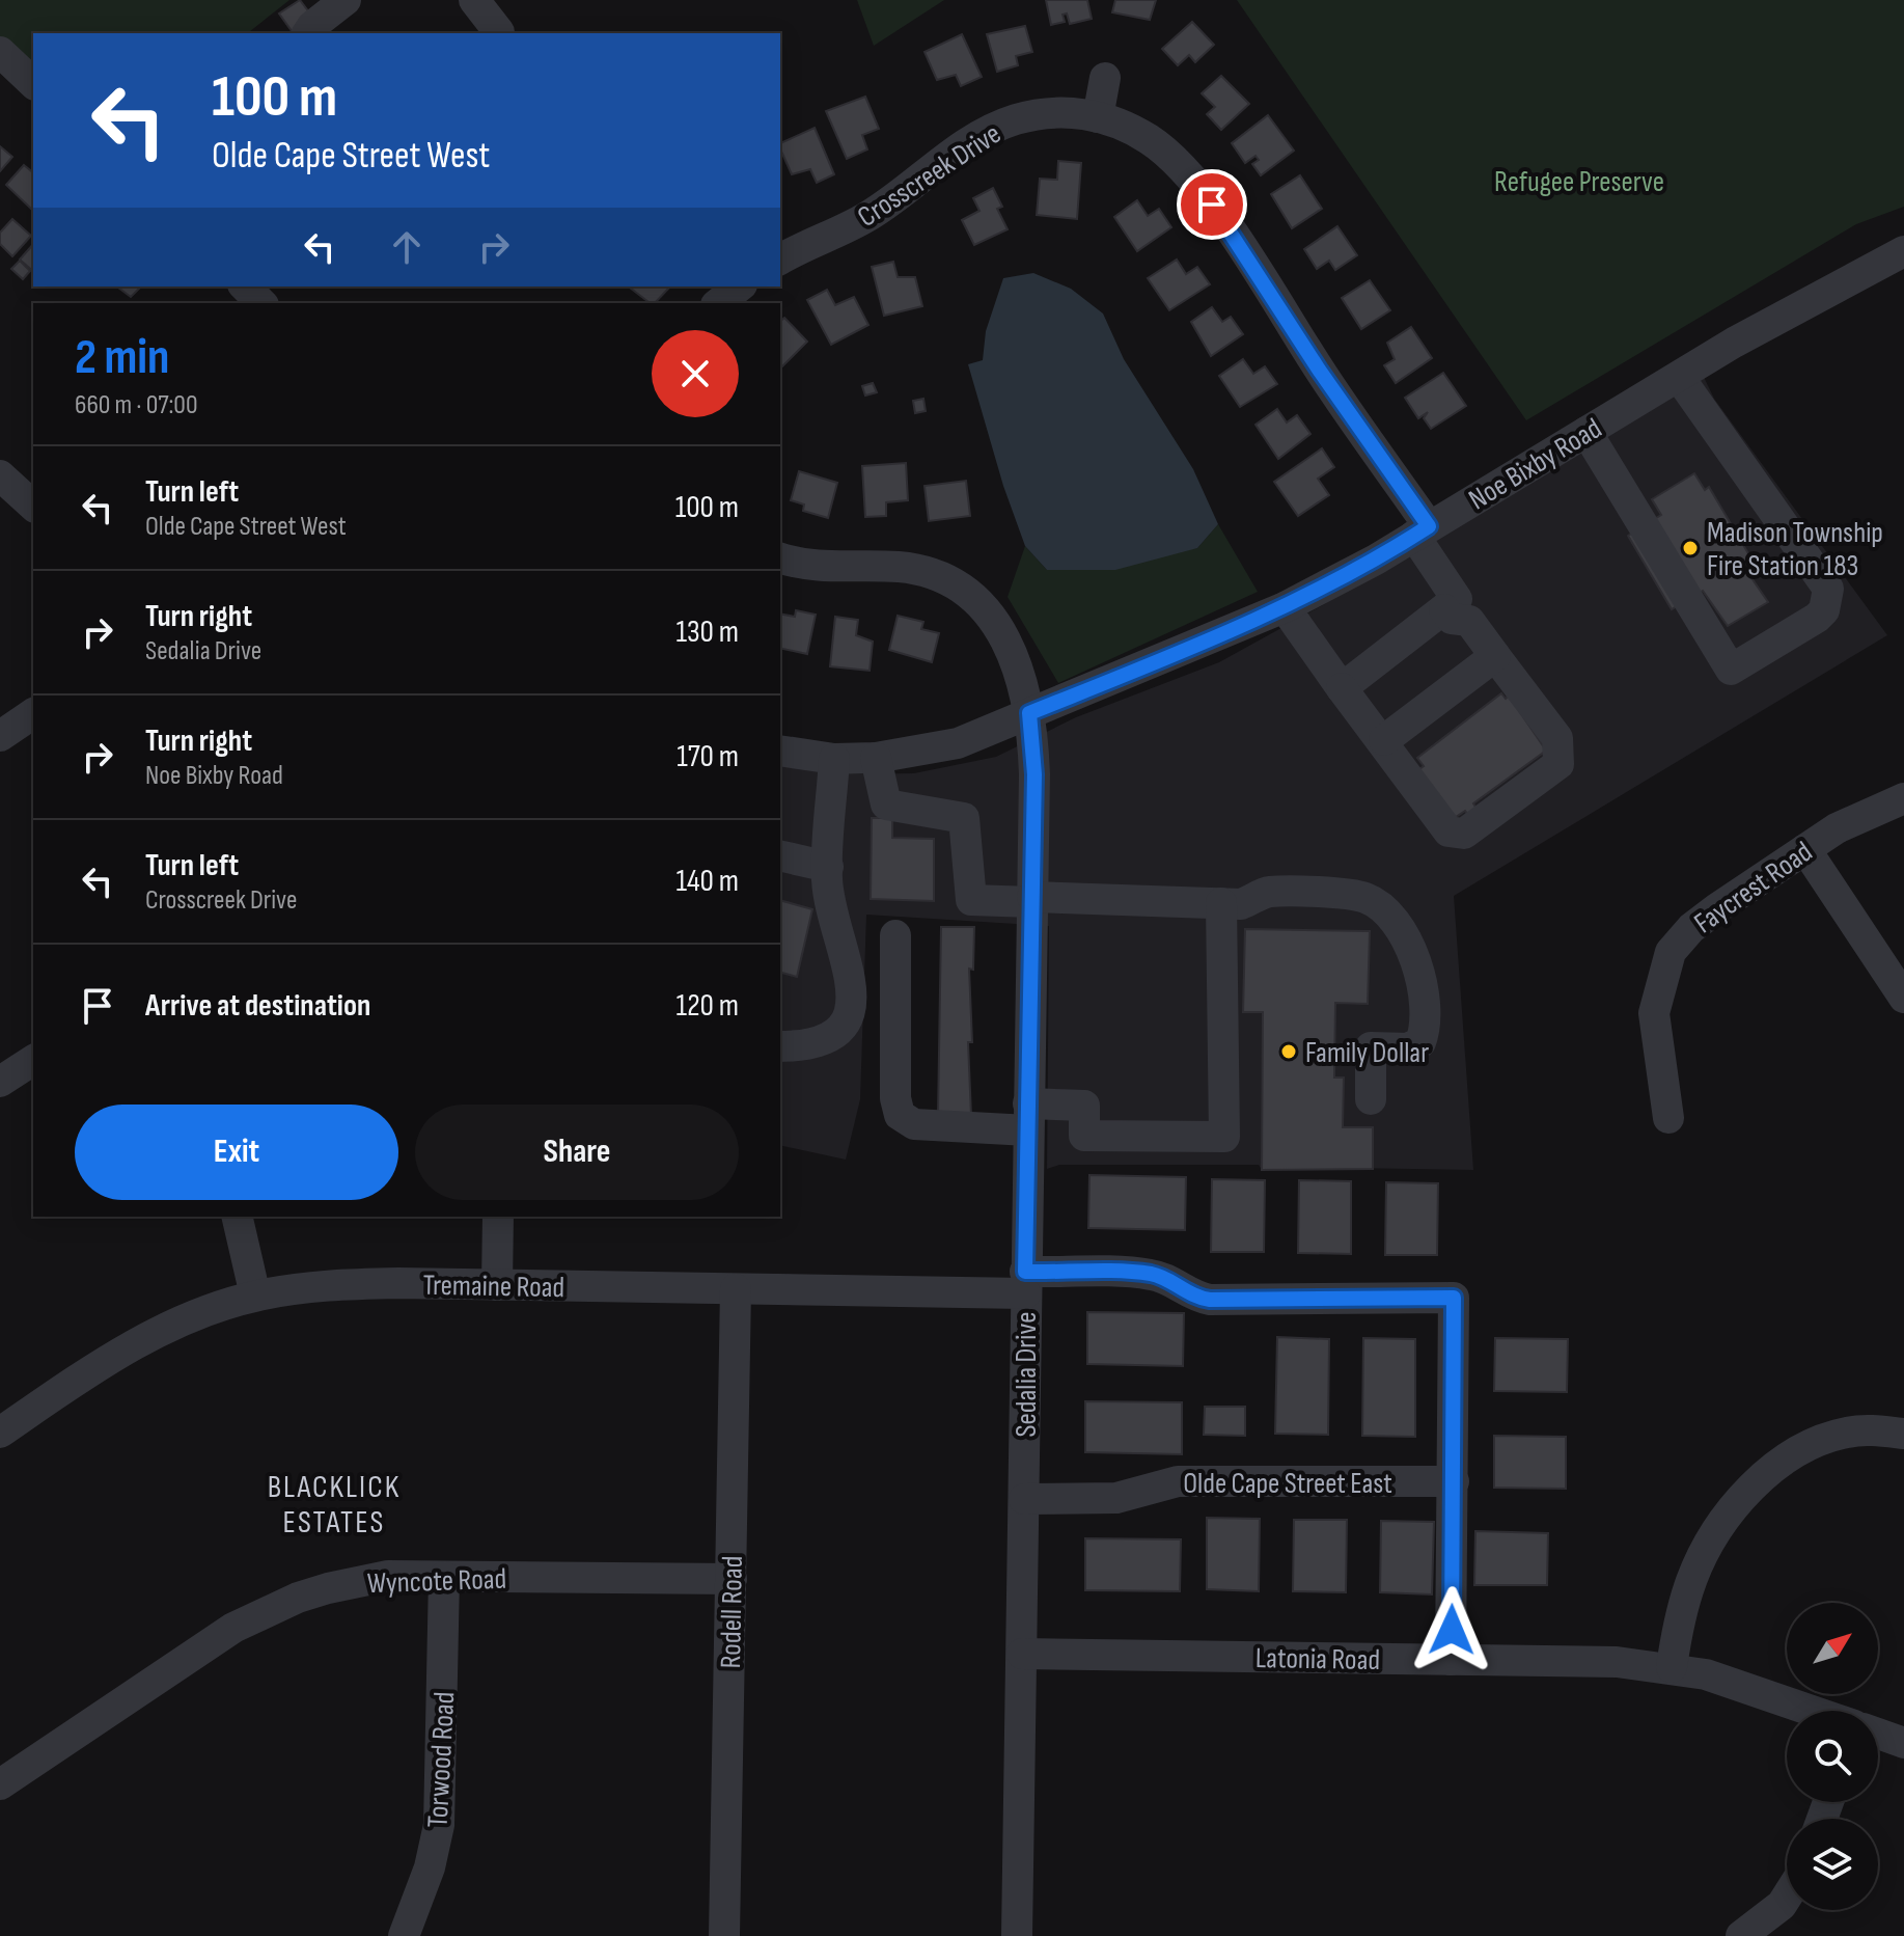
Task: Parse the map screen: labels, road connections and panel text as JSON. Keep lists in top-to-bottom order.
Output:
{
  "streets": {
    "street": [
      "Crosscreek Drive",
      "Noe Bixby Road",
      "Faycrest Road",
      "Tremaine Road",
      "Sedalia Drive",
      "Olde Cape Street East",
      "Wyncote Road",
      "Rodell Road",
      "Latonia Road",
      "Torwood Road"
    ]
  },
  "crossings": [
    ["Crosscreek Drive", "Noe Bixby Road"],
    ["Noe Bixby Road", "Sedalia Drive"],
    ["Tremaine Road", "Sedalia Drive"],
    ["Tremaine Road", "Olde Cape Street East"],
    ["Tremaine Road", "Rodell Road"],
    ["Sedalia Drive", "Olde Cape Street East"],
    ["Sedalia Drive", "Latonia Road"],
    ["Wyncote Road", "Rodell Road"],
    ["Wyncote Road", "Torwood Road"]
  ],
  "districts": ["BLACKLICK ESTATES"],
  "parks": ["Refugee Preserve"],
  "places": ["Madison Township Fire Station 183", "Family Dollar"],
  "north": "top right",
  "page": {
    "turn": ["100 m", "Olde Cape Street West"],
    "heading": ["2 min", "660 m · 07:00"],
    "list": [
      {
        "name": "Turn left",
        "note": "Olde Cape Street West",
        "value": "100 m"
      },
      {
        "name": "Turn right",
        "note": "Sedalia Drive",
        "value": "130 m"
      },
      {
        "name": "Turn right",
        "note": "Noe Bixby Road",
        "value": "170 m"
      },
      {
        "name": "Turn left",
        "note": "Crosscreek Drive",
        "value": "140 m"
      },
      {
        "name": "Arrive at destination",
        "value": "120 m"
      }
    ],
    "buttons": ["Exit", "Share"]
  }
}
